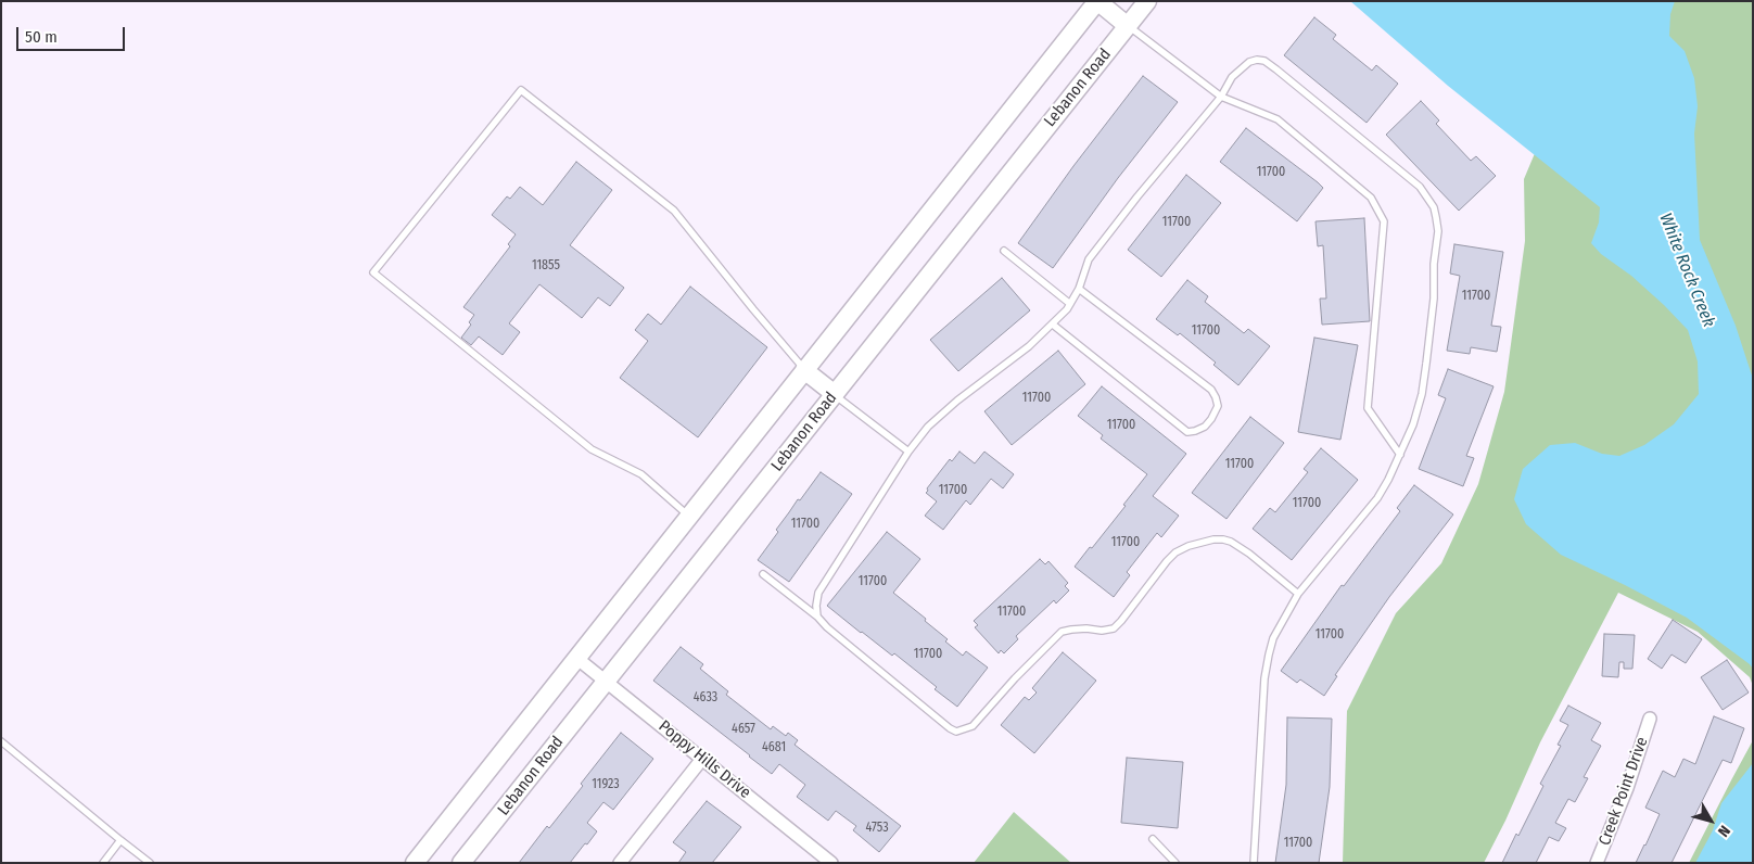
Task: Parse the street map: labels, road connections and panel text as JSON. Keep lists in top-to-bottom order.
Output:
{
  "streets": {
    "main road": ["Lebanon Road"],
    "street": ["Poppy Hills Drive", "Creek Point Drive"]
  },
  "crossings": [
    ["Lebanon Road", "Poppy Hills Drive"]
  ],
  "water": ["White Rock Creek"],
  "house_numbers": [
    "11700",
    "11700",
    "11855",
    "11700",
    "11700",
    "11700",
    "11700",
    "11700",
    "11700",
    "11700",
    "11700",
    "11700",
    "11700",
    "11700",
    "11700",
    "11700",
    "4633",
    "4657",
    "4681",
    "11923",
    "4753",
    "11700"
  ],
  "scale_bar": "50 m",
  "north": "bottom right"
}
